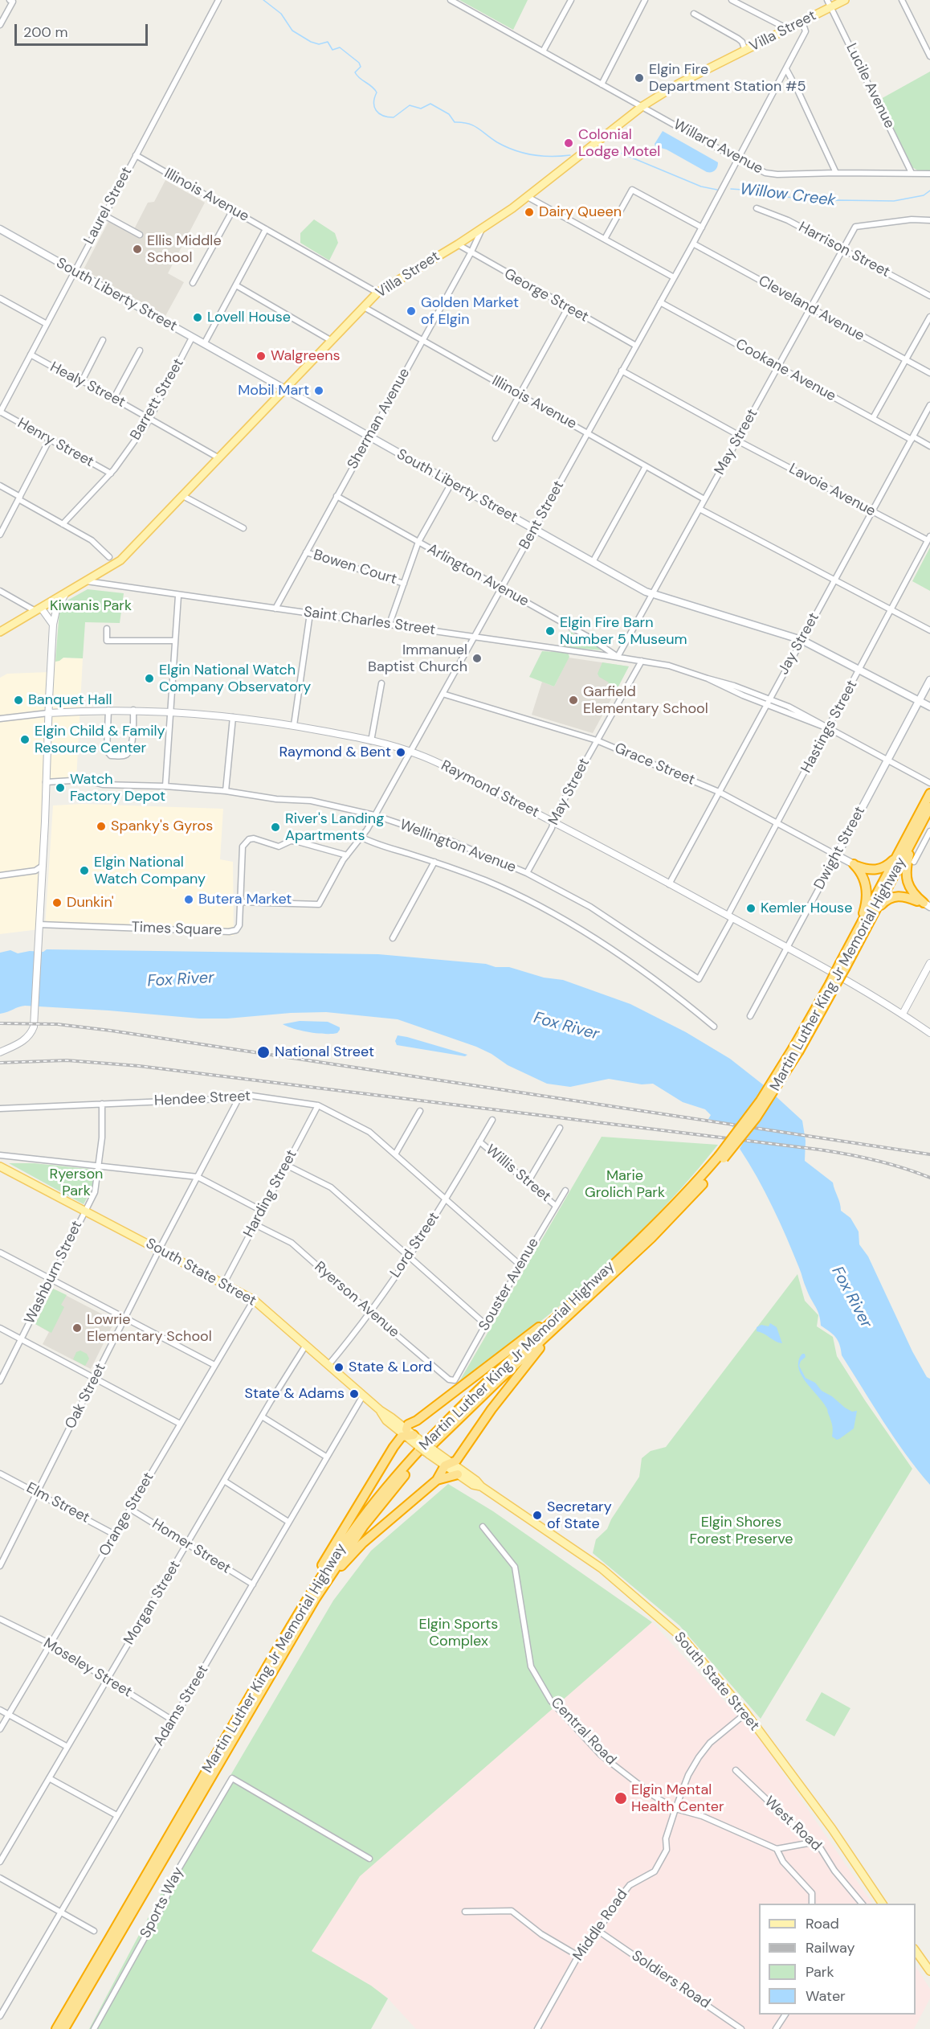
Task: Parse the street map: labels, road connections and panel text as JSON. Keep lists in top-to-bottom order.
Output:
{
  "streets": {
    "highway": ["Martin Luther King Jr Memorial Highway"],
    "main road": [
      "Villa Street",
      "South Liberty Street",
      "Grace Street",
      "Dwight Street",
      "South State Street"
    ],
    "street": [
      "Lucile Avenue",
      "Willard Avenue",
      "Illinois Avenue",
      "Laurel Street",
      "Harrison Street",
      "George Street",
      "Cleveland Avenue",
      "Cookane Avenue",
      "Healy Street",
      "Barrett Street",
      "Sherman Avenue",
      "May Street",
      "Henry Street",
      "Lavoie Avenue",
      "Bent Street",
      "Bowen Court",
      "Arlington Avenue",
      "Saint Charles Street",
      "Jay Street",
      "Hastings Street",
      "Raymond Street",
      "Wellington Avenue",
      "Times Square",
      "Hendee Street",
      "Willis Street",
      "Harding Street",
      "Lord Street",
      "Washburn Street",
      "Souster Avenue",
      "Ryerson Avenue",
      "Oak Street",
      "Elm Street",
      "Orange Street",
      "Homer Street",
      "Morgan Street",
      "Moseley Street",
      "Adams Street",
      "Central Road",
      "West Road",
      "Sports Way",
      "Middle Road",
      "Soldiers Road"
    ]
  },
  "crossings": [
    ["Villa Street", "Lucile Avenue"],
    ["Villa Street", "Willard Avenue"],
    ["Villa Street", "Illinois Avenue"],
    ["Villa Street", "South Liberty Street"],
    ["Villa Street", "George Street"],
    ["Villa Street", "Healy Street"],
    ["Villa Street", "Sherman Avenue"],
    ["Villa Street", "Bent Street"],
    ["Villa Street", "Saint Charles Street"],
    ["Lucile Avenue", "Willard Avenue"],
    ["Willard Avenue", "Bent Street"],
    ["Illinois Avenue", "Laurel Street"],
    ["Illinois Avenue", "Sherman Avenue"],
    ["Illinois Avenue", "May Street"],
    ["Illinois Avenue", "Bent Street"],
    ["Laurel Street", "South Liberty Street"],
    ["Laurel Street", "Healy Street"],
    ["Laurel Street", "Henry Street"],
    ["Harrison Street", "May Street"],
    ["South Liberty Street", "Barrett Street"],
    ["South Liberty Street", "Sherman Avenue"],
    ["South Liberty Street", "May Street"],
    ["South Liberty Street", "Bent Street"],
    ["South Liberty Street", "Jay Street"],
    ["South Liberty Street", "Hastings Street"],
    ["South Liberty Street", "Dwight Street"],
    ["George Street", "Sherman Avenue"],
    ["George Street", "Bent Street"],
    ["Cleveland Avenue", "May Street"],
    ["Cleveland Avenue", "Bent Street"],
    ["Cookane Avenue", "May Street"],
    ["Cookane Avenue", "Bent Street"],
    ["Cookane Avenue", "Jay Street"],
    ["Healy Street", "Barrett Street"],
    ["Barrett Street", "Henry Street"],
    ["Sherman Avenue", "Bowen Court"],
    ["Sherman Avenue", "Arlington Avenue"],
    ["Sherman Avenue", "Saint Charles Street"],
    ["May Street", "Lavoie Avenue"],
    ["May Street", "Arlington Avenue"],
    ["May Street", "Saint Charles Street"],
    ["May Street", "Grace Street"],
    ["May Street", "Raymond Street"],
    ["May Street", "Wellington Avenue"],
    ["Lavoie Avenue", "Bent Street"],
    ["Lavoie Avenue", "Jay Street"],
    ["Lavoie Avenue", "Hastings Street"],
    ["Bent Street", "Arlington Avenue"],
    ["Bent Street", "Saint Charles Street"],
    ["Bent Street", "Grace Street"],
    ["Bent Street", "Raymond Street"],
    ["Bent Street", "Wellington Avenue"],
    ["Arlington Avenue", "Saint Charles Street"],
    ["Saint Charles Street", "Jay Street"],
    ["Saint Charles Street", "Hastings Street"],
    ["Saint Charles Street", "Dwight Street"],
    ["Jay Street", "Grace Street"],
    ["Jay Street", "Raymond Street"],
    ["Hastings Street", "Grace Street"],
    ["Hastings Street", "Raymond Street"],
    ["Hastings Street", "Wellington Avenue"],
    ["Grace Street", "Dwight Street"],
    ["Raymond Street", "Dwight Street"],
    ["Hendee Street", "Harding Street"],
    ["Hendee Street", "Lord Street"],
    ["Hendee Street", "Washburn Street"],
    ["Hendee Street", "Souster Avenue"],
    ["Hendee Street", "Oak Street"],
    ["Willis Street", "Lord Street"],
    ["Willis Street", "Souster Avenue"],
    ["Harding Street", "South State Street"],
    ["Harding Street", "Ryerson Avenue"],
    ["Lord Street", "South State Street"],
    ["Lord Street", "Ryerson Avenue"],
    ["Washburn Street", "South State Street"],
    ["South State Street", "Oak Street"],
    ["South State Street", "Orange Street"],
    ["South State Street", "Morgan Street"],
    ["South State Street", "Adams Street"],
    ["South State Street", "Middle Road"],
    ["Souster Avenue", "Ryerson Avenue"],
    ["Oak Street", "Elm Street"],
    ["Elm Street", "Orange Street"],
    ["Orange Street", "Homer Street"],
    ["Orange Street", "Moseley Street"],
    ["Homer Street", "Morgan Street"],
    ["Homer Street", "Adams Street"],
    ["Morgan Street", "Moseley Street"],
    ["Moseley Street", "Adams Street"],
    ["Central Road", "Middle Road"],
    ["Middle Road", "Soldiers Road"]
  ],
  "water": ["Willow Creek", "Fox River"],
  "parks": [
    "Kiwanis Park",
    "Ryerson Park",
    "Marie Grolich Park",
    "Elgin Shores Forest Preserve",
    "Elgin Sports Complex"
  ],
  "places": [
    "Elgin Fire Department Station #5",
    "Colonial Lodge Motel",
    "Dairy Queen",
    "Ellis Middle School",
    "Golden Market of Elgin",
    "Lovell House",
    "Walgreens",
    "Mobil Mart",
    "Elgin Fire Barn Number 5 Museum",
    "Immanuel Baptist Church",
    "Elgin National Watch Company Observatory",
    "Banquet Hall",
    "Garfield Elementary School",
    "Elgin Child & Family Resource Center",
    "Raymond & Bent",
    "Watch Factory Depot",
    "Spanky's Gyros",
    "River's Landing Apartments",
    "Elgin National Watch Company",
    "Butera Market",
    "Dunkin'",
    "Kemler House",
    "National Street",
    "Lowrie Elementary School",
    "State & Lord",
    "State & Adams",
    "Secretary of State",
    "Elgin Mental Health Center"
  ],
  "legend": [
    "Road",
    "Railway",
    "Park",
    "Water"
  ],
  "scale_bar": "200 m"
}
